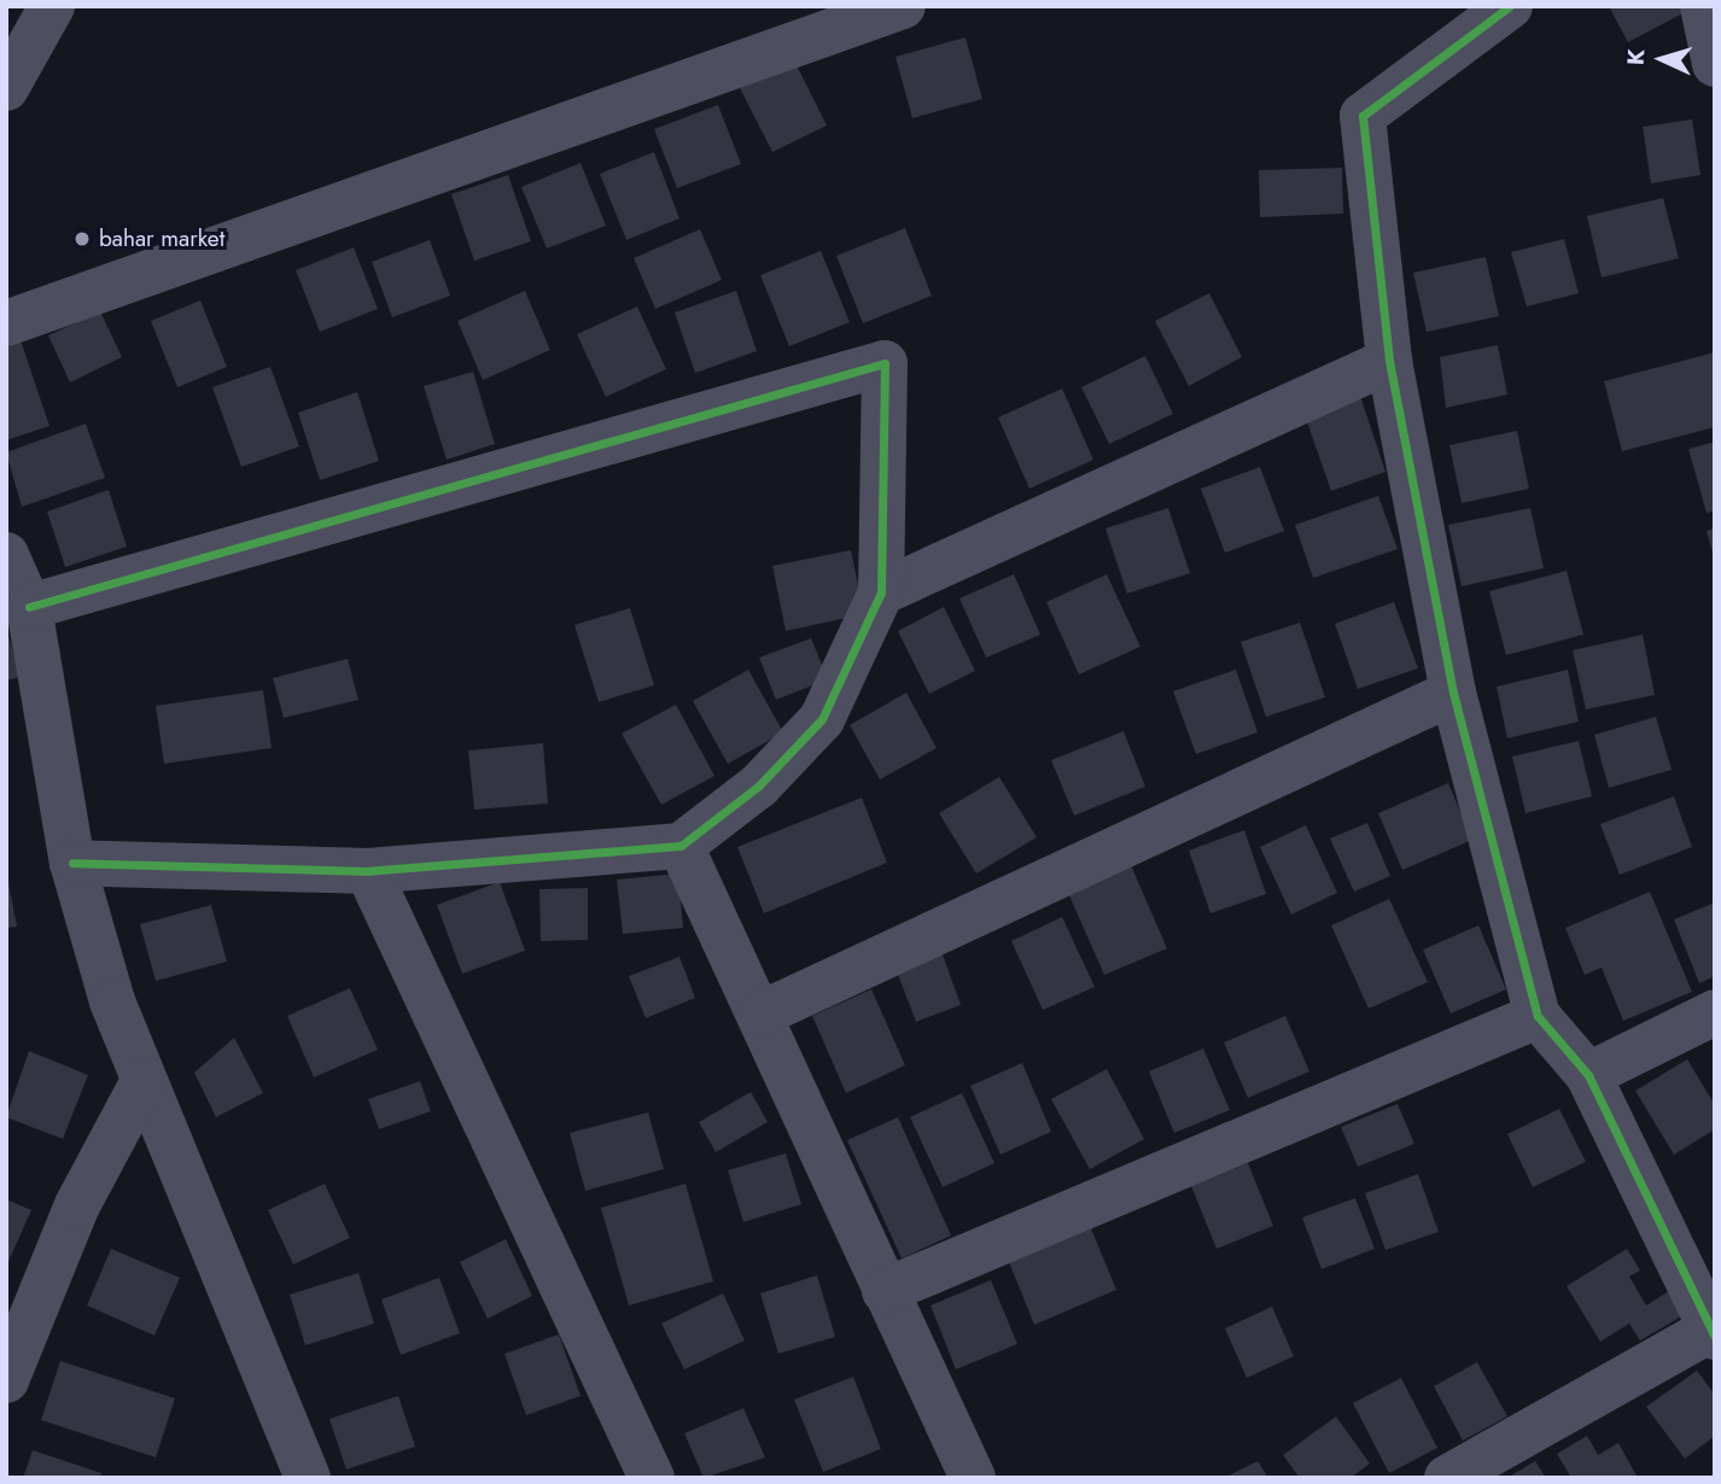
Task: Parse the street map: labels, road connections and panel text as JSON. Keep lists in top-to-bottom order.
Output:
{
  "places": ["bahar market"],
  "north": "left"
}
